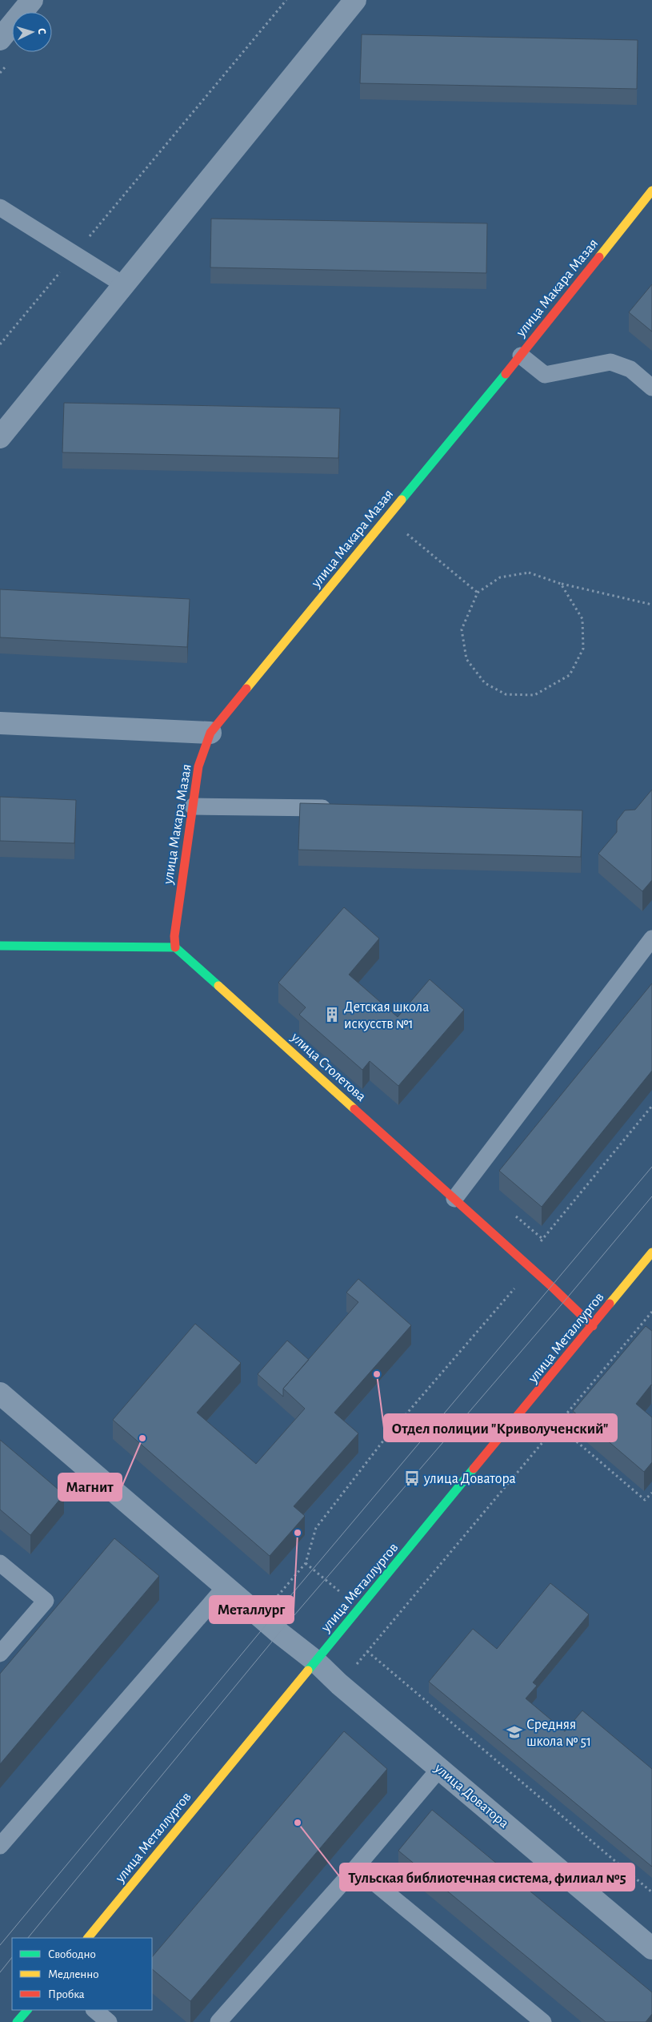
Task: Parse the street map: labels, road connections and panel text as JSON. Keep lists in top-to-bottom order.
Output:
{
  "streets": {
    "main road": ["улица Макара Мазая", "улица Столетова", "улица Металлургов"],
    "street": ["улица Доватора"]
  },
  "crossings": [
    ["улица Макара Мазая", "улица Столетова"],
    ["улица Столетова", "улица Металлургов"],
    ["улица Металлургов", "улица Доватора"]
  ],
  "places": {
    "building": ["Детская школа искусств №1"],
    "other": [
      "Отдел полиции \"Криволученский\"",
      "Магнит",
      "Металлург",
      "Тульская библиотечная система, филиал №5"
    ],
    "bus stop": ["улица Доватора"],
    "school or university": ["Средняя школа № 51"]
  },
  "legend": ["Свободно", "Медленно", "Пробка"],
  "north": "right"
}
